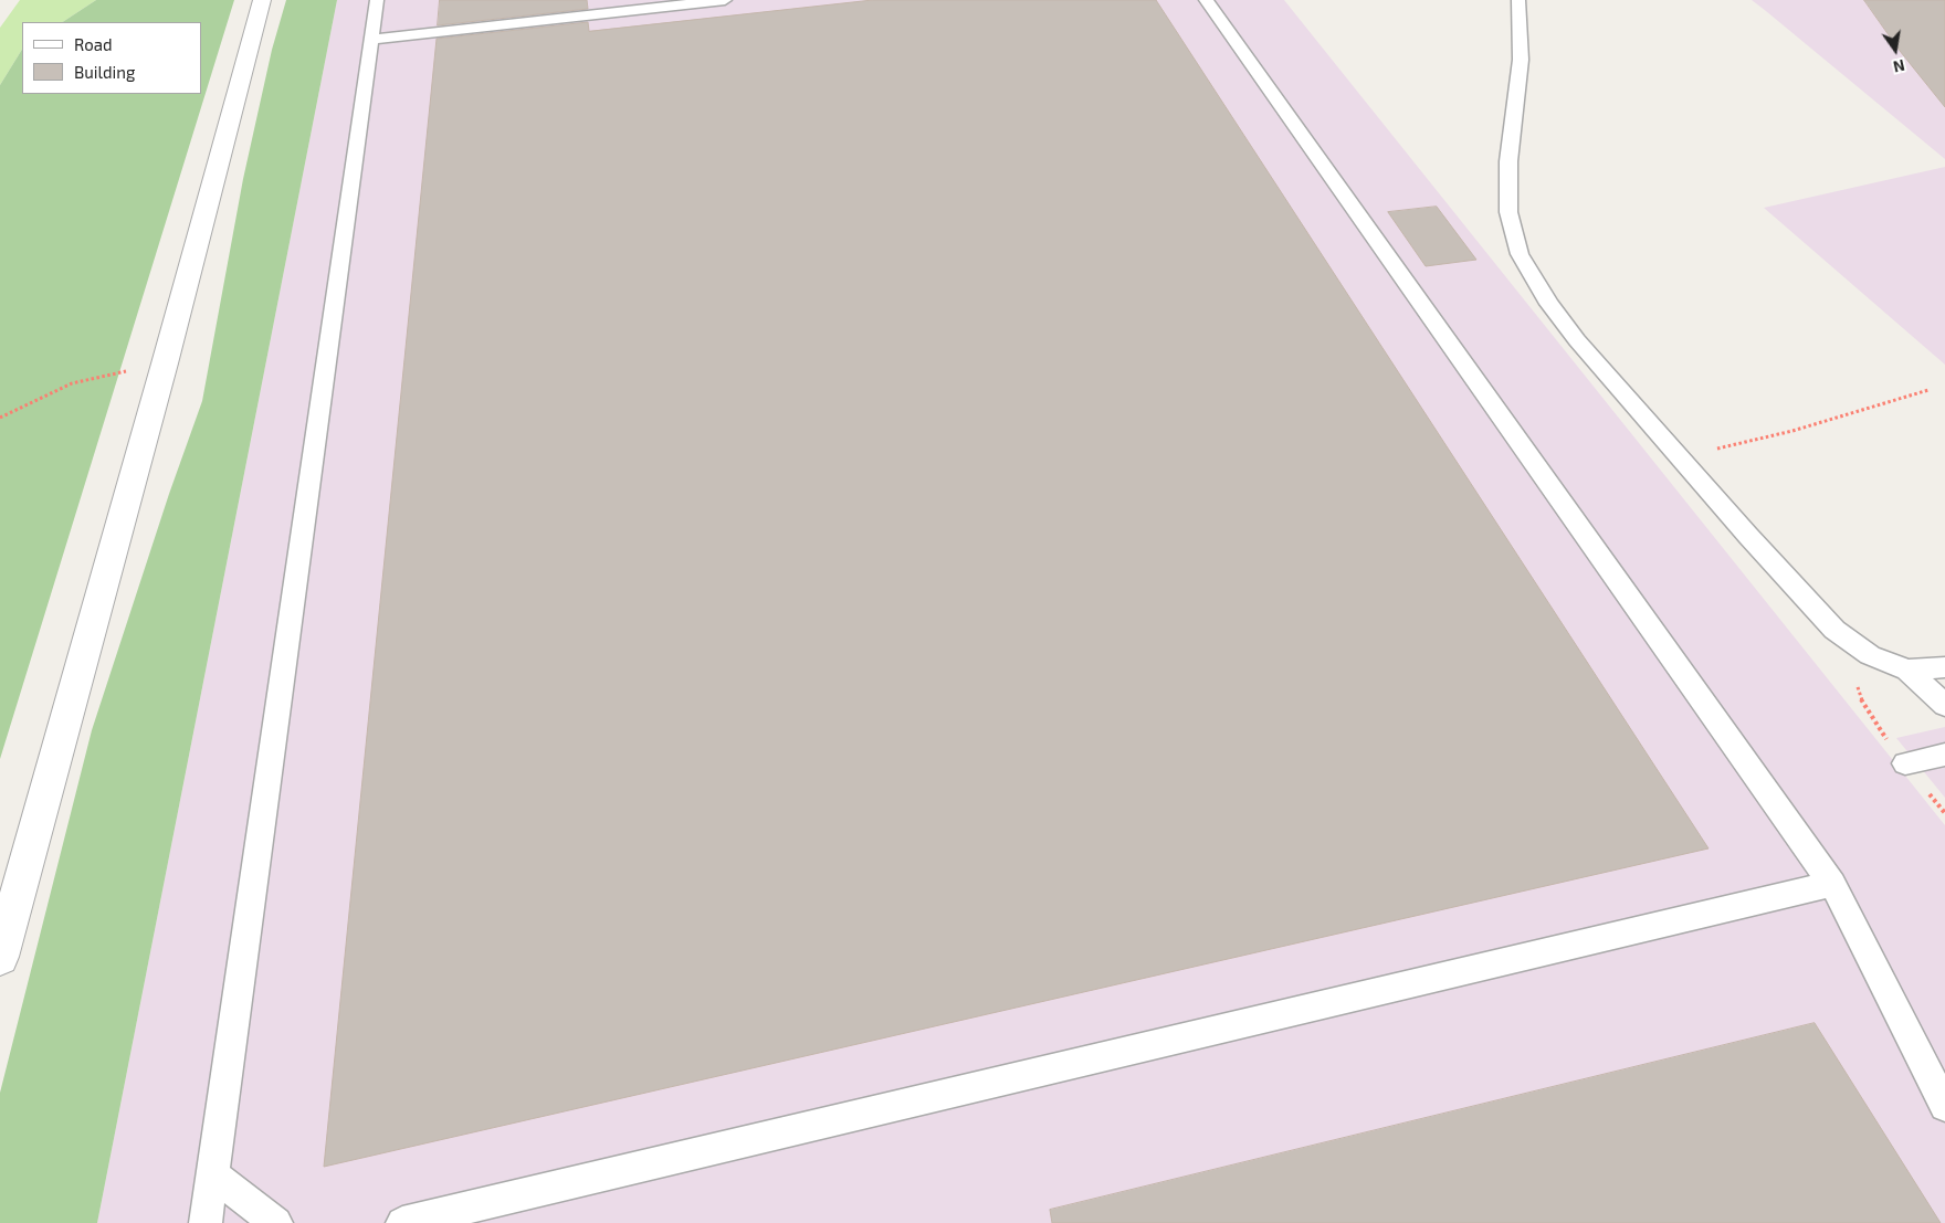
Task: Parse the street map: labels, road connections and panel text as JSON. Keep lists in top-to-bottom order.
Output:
{
  "legend": ["Road", "Building"],
  "north": "bottom"
}
